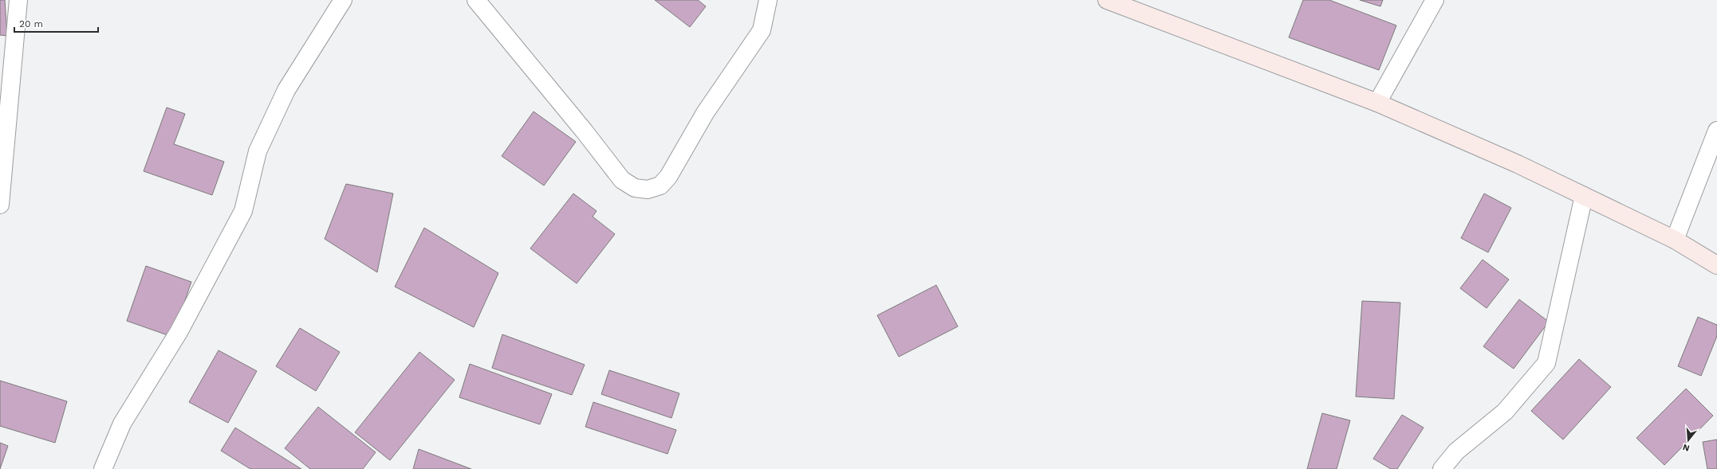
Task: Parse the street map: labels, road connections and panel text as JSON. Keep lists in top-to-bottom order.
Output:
{
  "scale_bar": "20 m",
  "north": "bottom"
}
